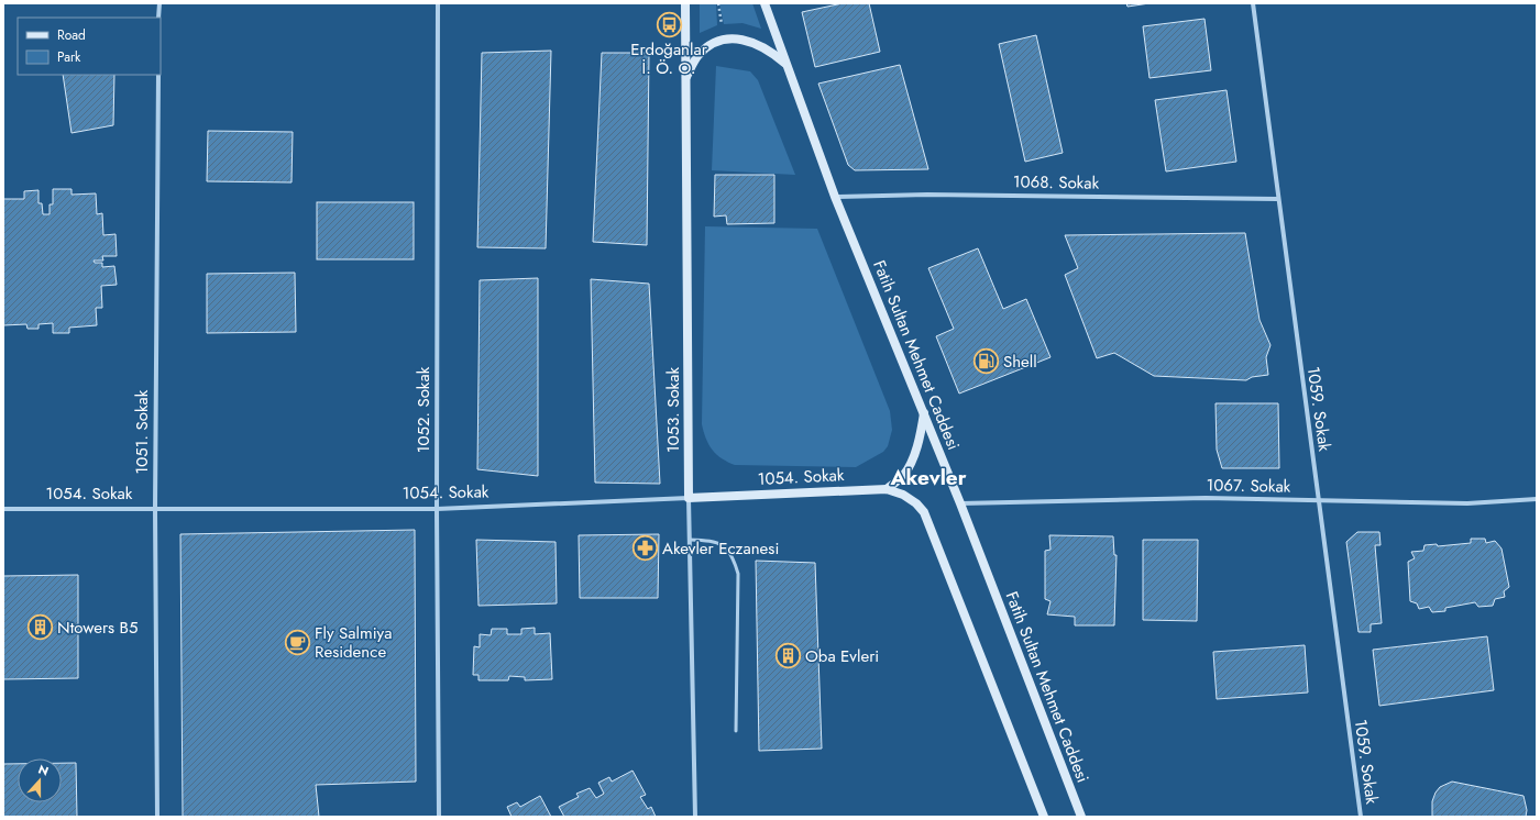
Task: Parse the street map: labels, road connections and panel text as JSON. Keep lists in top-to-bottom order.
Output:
{
  "streets": {
    "main road": ["Fatih Sultan Mehmet Caddesi", "1053. Sokak", "1054. Sokak"],
    "street": [
      "1068. Sokak",
      "1059. Sokak",
      "1052. Sokak",
      "1051. Sokak",
      "1067. Sokak"
    ]
  },
  "crossings": [
    ["1068. Sokak", "Fatih Sultan Mehmet Caddesi"],
    ["1068. Sokak", "1059. Sokak"],
    ["Fatih Sultan Mehmet Caddesi", "1067. Sokak"],
    ["1059. Sokak", "1067. Sokak"],
    ["1052. Sokak", "1054. Sokak"],
    ["1053. Sokak", "1054. Sokak"],
    ["1051. Sokak", "1054. Sokak"]
  ],
  "districts": ["Akevler"],
  "places": {
    "bus stop": ["Erdoğanlar İ. Ö. O."],
    "fuel station": ["Shell"],
    "pharmacy": ["Akevler Eczanesi"],
    "building": ["Ntowers B5", "Oba Evleri"],
    "cafe": ["Fly Salmiya Residence"]
  },
  "legend": ["Road", "Park"],
  "north": "top"
}
